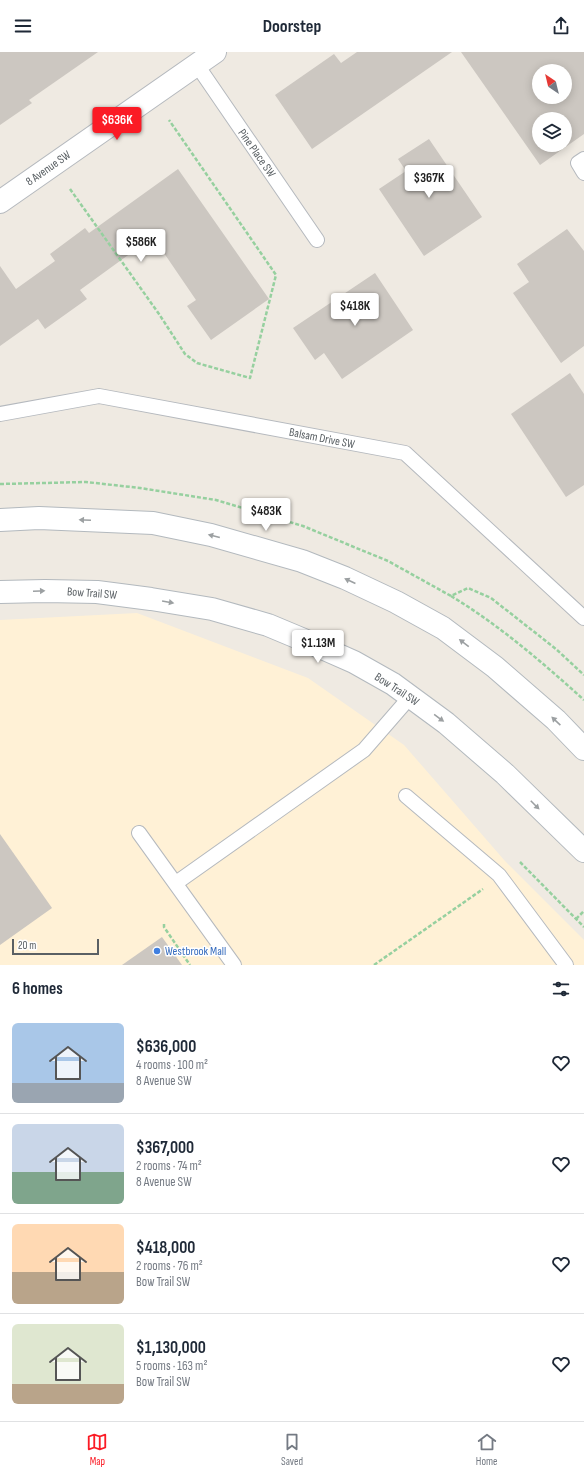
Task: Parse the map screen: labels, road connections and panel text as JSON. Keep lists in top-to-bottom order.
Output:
{
  "streets": {
    "main road": ["8 Avenue SW", "Bow Trail SW"],
    "lane": ["Pine Place SW", "Balsam Drive SW"]
  },
  "crossings": [
    ["Pine Place SW", "8 Avenue SW"]
  ],
  "places": ["Westbrook Mall"],
  "scale_bar": "20 m",
  "north": "top left",
  "page": {
    "header": "Doorstep",
    "price": [
      "$636K",
      "$367K",
      "$586K",
      "$418K",
      "$483K",
      "$1.13M"
    ],
    "scale": "20 m",
    "heading": "6 homes",
    "list": [
      {
        "name": "$636,000",
        "note": "4 rooms · 100 m² · 8 Avenue SW"
      },
      {
        "name": "$367,000",
        "note": "2 rooms · 74 m² · 8 Avenue SW"
      },
      {
        "name": "$418,000",
        "note": "2 rooms · 76 m² · Bow Trail SW"
      },
      {
        "name": "$1,130,000",
        "note": "5 rooms · 163 m² · Bow Trail SW"
      }
    ],
    "tabs": ["Map", "Saved", "Home"]
  }
}
